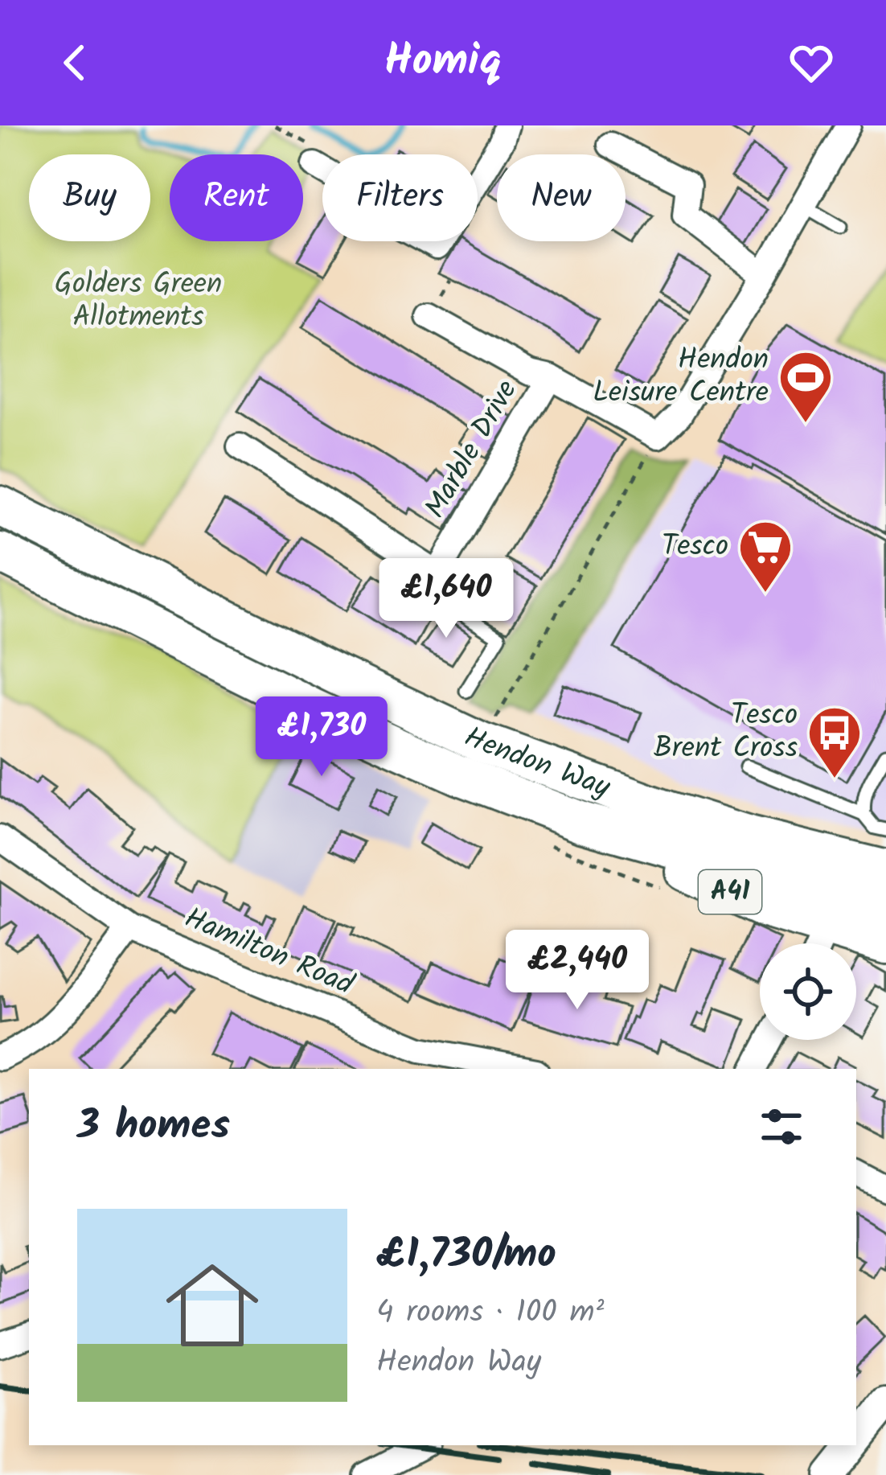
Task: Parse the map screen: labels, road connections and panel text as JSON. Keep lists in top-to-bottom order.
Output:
{
  "streets": {
    "highway": ["Hendon Way", "A41"],
    "street": ["Marble Drive", "Hamilton Road"]
  },
  "crossings": [
    ["Hendon Way", "A41"]
  ],
  "parks": ["Golders Green Allotments"],
  "places": {
    "sports": ["Hendon Leisure Centre"],
    "supermarket": ["Tesco"],
    "bus stop": ["Tesco Brent Cross"]
  },
  "page": {
    "header": "Homiq",
    "chip": [
      "Buy",
      "Rent",
      "Filters",
      "New"
    ],
    "price": ["£1,640", "£1,730", "£2,440"],
    "heading": "3 homes",
    "list": [
      {
        "name": "£1,730/mo",
        "note": "4 rooms · 100 m² · Hendon Way"
      }
    ]
  }
}
